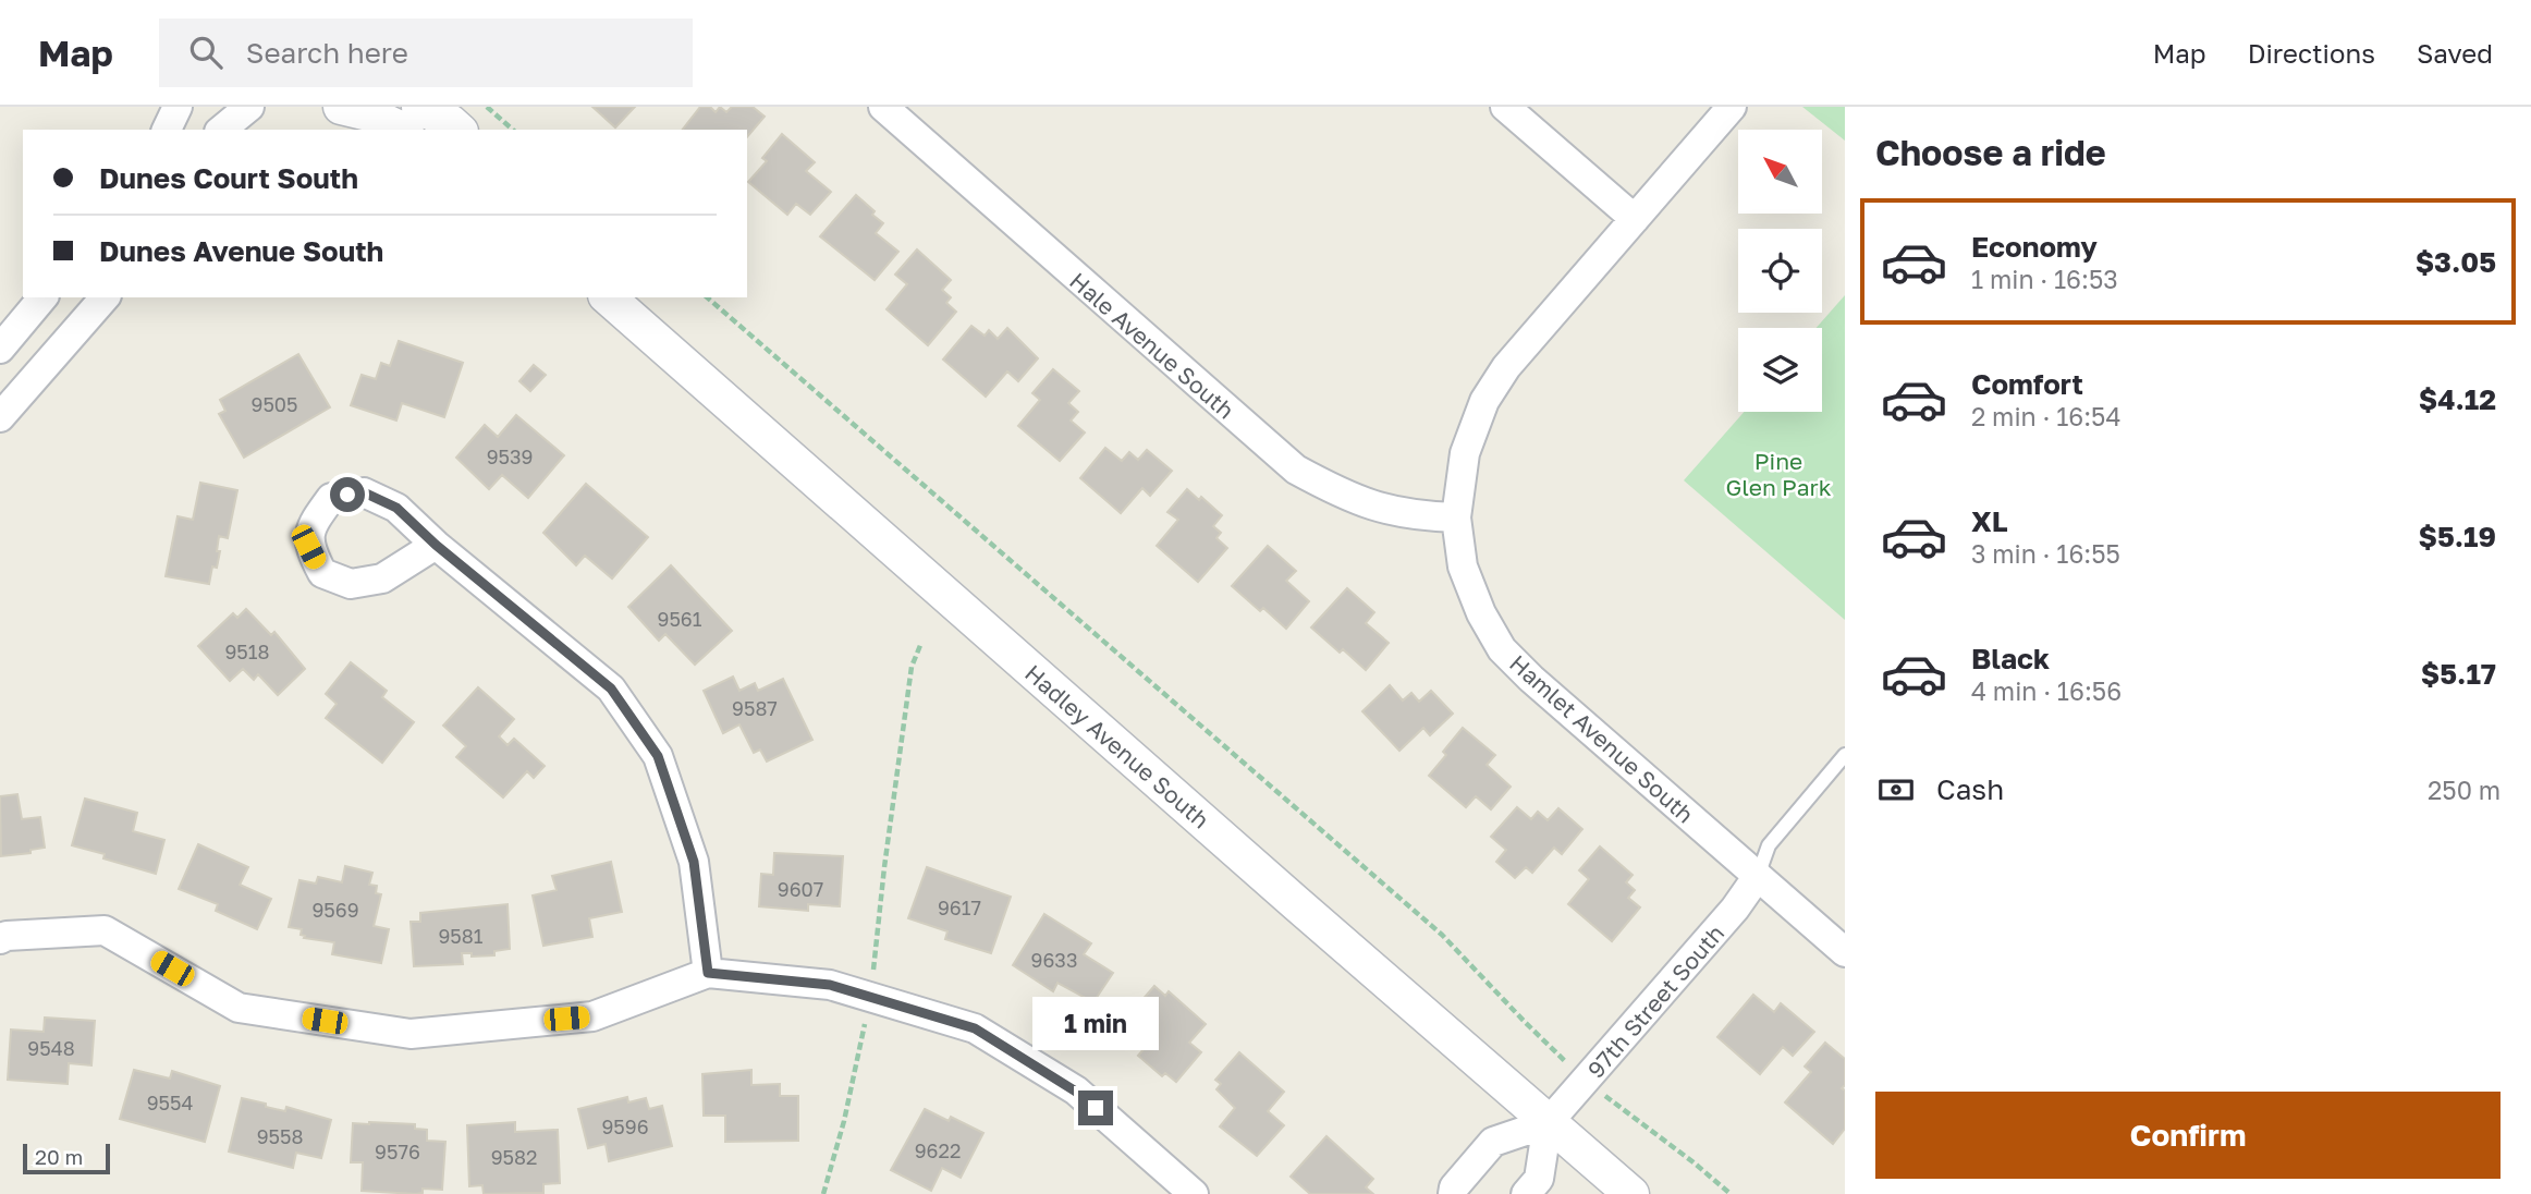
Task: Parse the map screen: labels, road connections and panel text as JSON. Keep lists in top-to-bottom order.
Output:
{
  "streets": {
    "street": [
      "Hale Avenue South",
      "Hamlet Avenue South",
      "Hadley Avenue South",
      "97th Street South"
    ]
  },
  "crossings": [
    ["Hale Avenue South", "Hamlet Avenue South"],
    ["Hamlet Avenue South", "97th Street South"],
    ["Hadley Avenue South", "97th Street South"]
  ],
  "parks": ["Pine Glen Park"],
  "house_numbers": [
    "9505",
    "9539",
    "9561",
    "9518",
    "9587",
    "9607",
    "9617",
    "9569",
    "9581",
    "9633",
    "9548",
    "9554",
    "9596",
    "9558",
    "9622",
    "9576",
    "9582"
  ],
  "scale_bar": "20 m",
  "north": "top left",
  "page": {
    "header": "Map",
    "search": "Search here",
    "nav": ["Map", "Directions", "Saved"],
    "heading": "Choose a ride",
    "banner": ["Dunes Court South", "Dunes Avenue South"],
    "list": [
      {
        "name": "Economy",
        "note": "1 min · 16:53",
        "value": "$3.05"
      },
      {
        "name": "Comfort",
        "note": "2 min · 16:54",
        "value": "$4.12"
      },
      {
        "name": "XL",
        "note": "3 min · 16:55",
        "value": "$5.19"
      },
      {
        "name": "Black",
        "note": "4 min · 16:56",
        "value": "$5.17"
      }
    ],
    "pay": ["Cash", "250 m"],
    "bubble": "1 min",
    "buttons": "Confirm",
    "scale": "20 m"
  }
}
